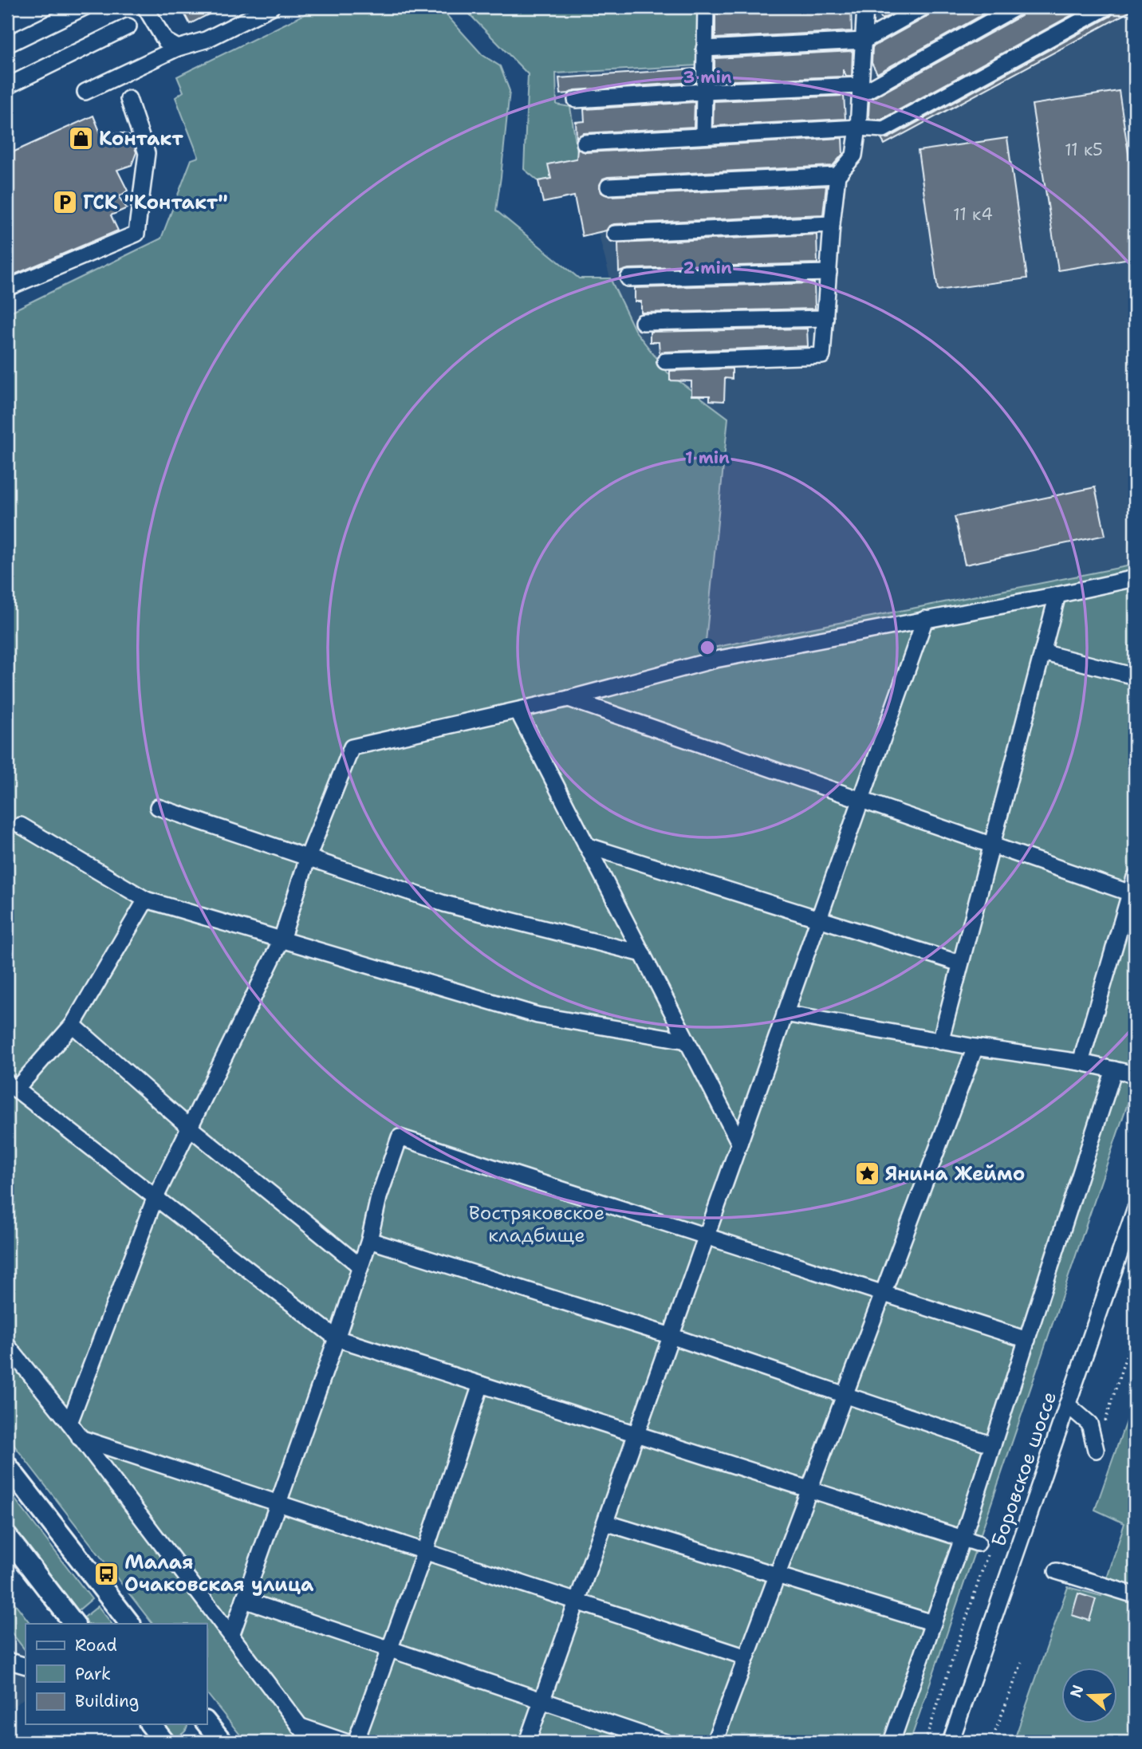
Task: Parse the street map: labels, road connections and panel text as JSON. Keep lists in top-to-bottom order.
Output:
{
  "streets": {
    "street": ["Боровское шоссе"]
  },
  "parks": ["Востряковское кладбище"],
  "places": {
    "shop": ["Контакт"],
    "parking": ["ГСК \"Контакт\""],
    "place": ["Янина Жеймо"],
    "bus stop": ["Малая Очаковская улица"]
  },
  "house_numbers": ["11 к5", "11 к4"],
  "legend": ["Road", "Park", "Building"],
  "north": "left",
  "rings": ["3 min", "2 min", "1 min"]
}
